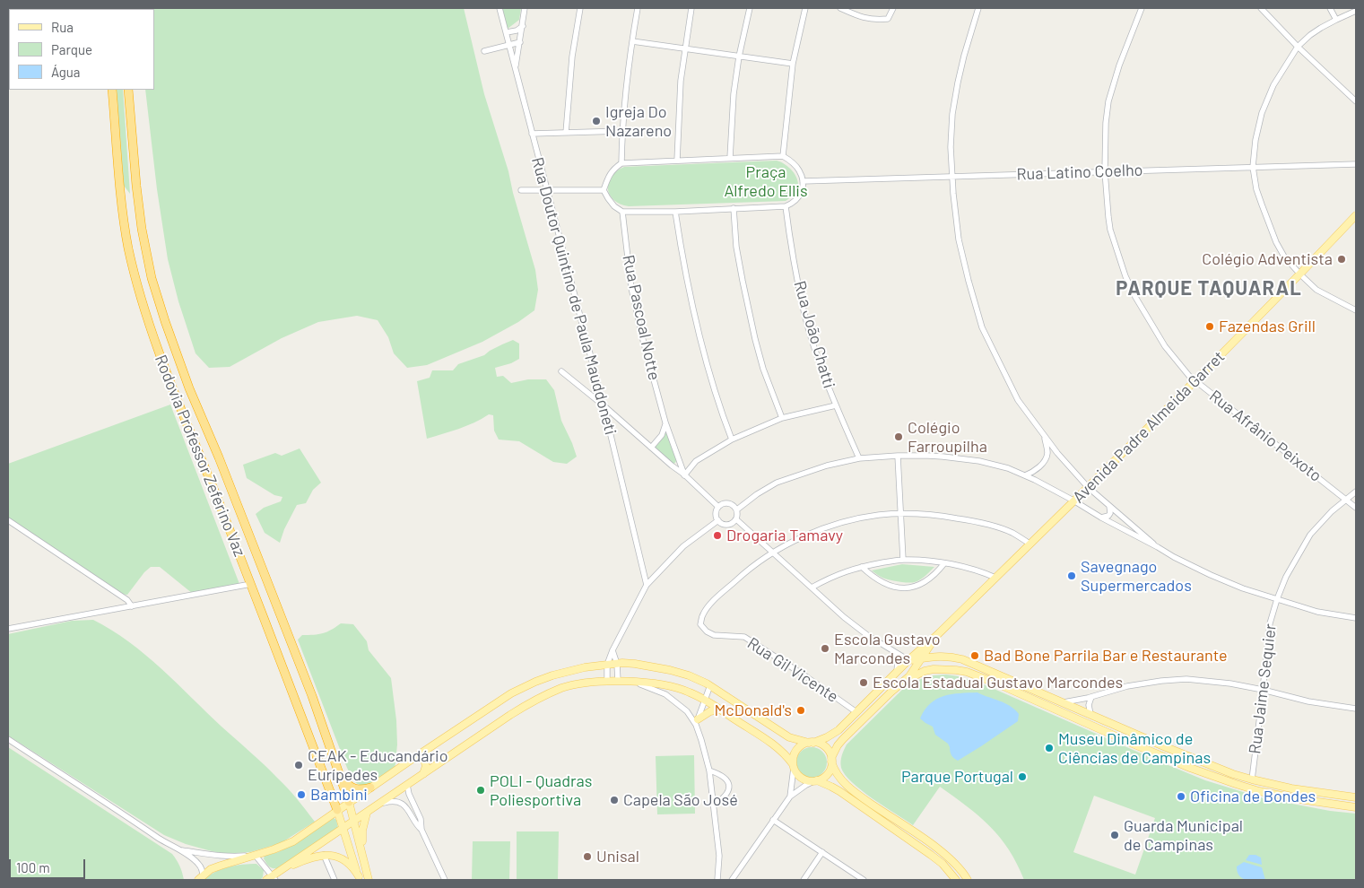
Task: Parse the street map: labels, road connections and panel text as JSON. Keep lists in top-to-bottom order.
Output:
{
  "streets": {
    "highway": ["Rodovia Professor Zeferino Vaz"],
    "main road": ["Avenida Padre Almeida Garret"],
    "street": [
      "Rua Latino Coelho",
      "Rua Doutor Quintino de Paula Mauddoneti",
      "Rua Pascoal Notte",
      "Rua João Chatti",
      "Rua Afrânio Peixoto",
      "Rua Gil Vicente",
      "Rua Jaime Sequier"
    ]
  },
  "crossings": [
    ["Rua Latino Coelho", "Rua Afrânio Peixoto"],
    ["Avenida Padre Almeida Garret", "Rua Afrânio Peixoto"],
    ["Avenida Padre Almeida Garret", "Rua Gil Vicente"],
    ["Rua Afrânio Peixoto", "Rua Jaime Sequier"]
  ],
  "districts": ["PARQUE TAQUARAL"],
  "parks": ["Praça Alfredo Ellis"],
  "places": [
    "Igreja Do Nazareno",
    "Colégio Adventista",
    "Fazendas Grill",
    "Colégio Farroupilha",
    "Drogaria Tamavy",
    "Savegnago Supermercados",
    "Escola Gustavo Marcondes",
    "Bad Bone Parrila Bar e Restaurante",
    "Escola Estadual Gustavo Marcondes",
    "McDonald's",
    "Museu Dinâmico de Ciências de Campinas",
    "CEAK - Educandário Eurípedes",
    "Parque Portugal",
    "POLI - Quadras Poliesportiva",
    "Bambini",
    "Oficina de Bondes",
    "Capela São José",
    "Guarda Municipal de Campinas",
    "Unisal"
  ],
  "legend": ["Rua", "Parque", "Água"],
  "scale_bar": "100 m"
}
